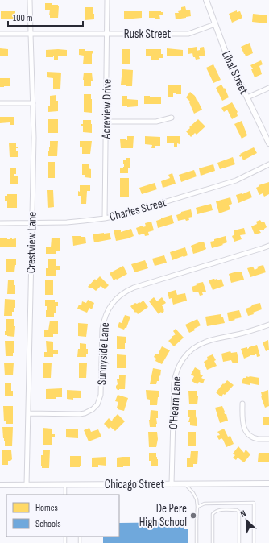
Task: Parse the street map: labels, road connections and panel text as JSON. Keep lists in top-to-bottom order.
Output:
{
  "streets": {
    "street": [
      "Rusk Street",
      "Libal Street",
      "Acreview Drive",
      "Charles Street",
      "Crestview Lane",
      "Sunnyside Lane",
      "O'Hearn Lane",
      "Chicago Street"
    ]
  },
  "crossings": [
    ["Rusk Street", "Libal Street"],
    ["Rusk Street", "Acreview Drive"],
    ["Rusk Street", "Crestview Lane"],
    ["Acreview Drive", "Charles Street"],
    ["Charles Street", "Crestview Lane"],
    ["Crestview Lane", "Sunnyside Lane"],
    ["Crestview Lane", "Chicago Street"],
    ["O'Hearn Lane", "Chicago Street"]
  ],
  "places": ["De Pere High School"],
  "legend": ["Homes", "Schools"],
  "scale_bar": "100 m",
  "north": "top left"
}
